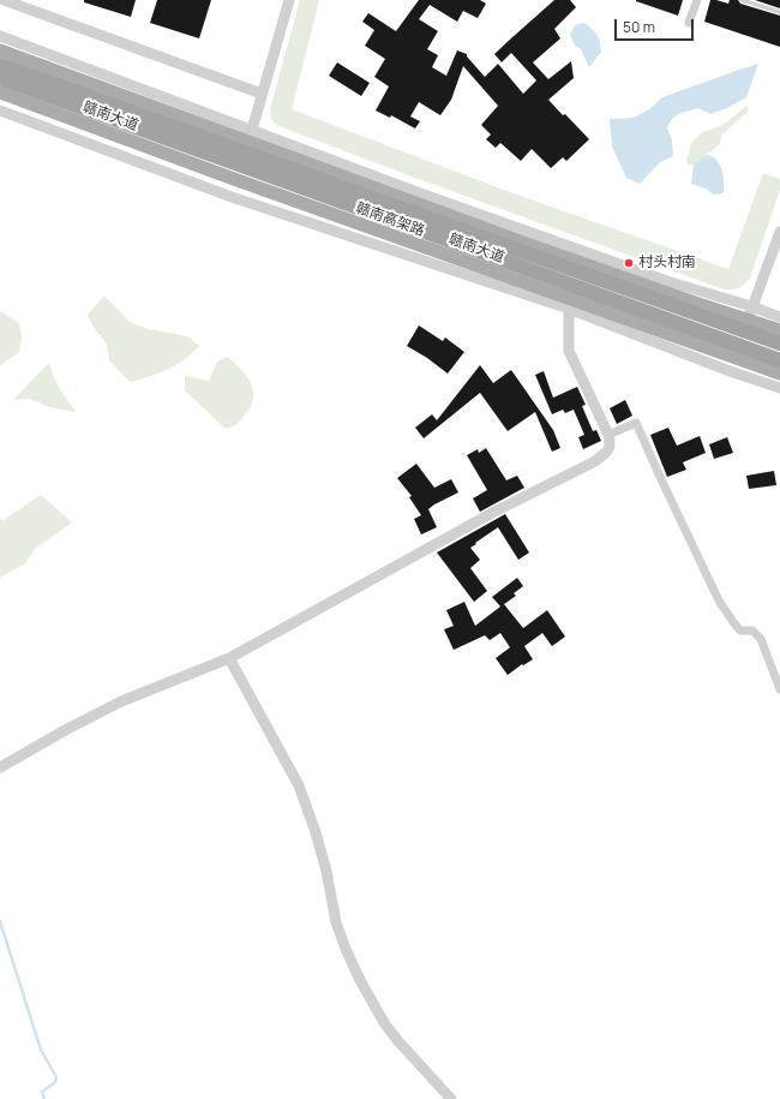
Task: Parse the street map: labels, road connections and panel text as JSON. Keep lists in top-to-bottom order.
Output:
{
  "streets": {
    "highway": ["赣南高架路"],
    "main road": ["赣南大道"]
  },
  "crossings": [
    ["赣南大道", "赣南高架路"]
  ],
  "places": ["村头村南"],
  "scale_bar": "50 m"
}
